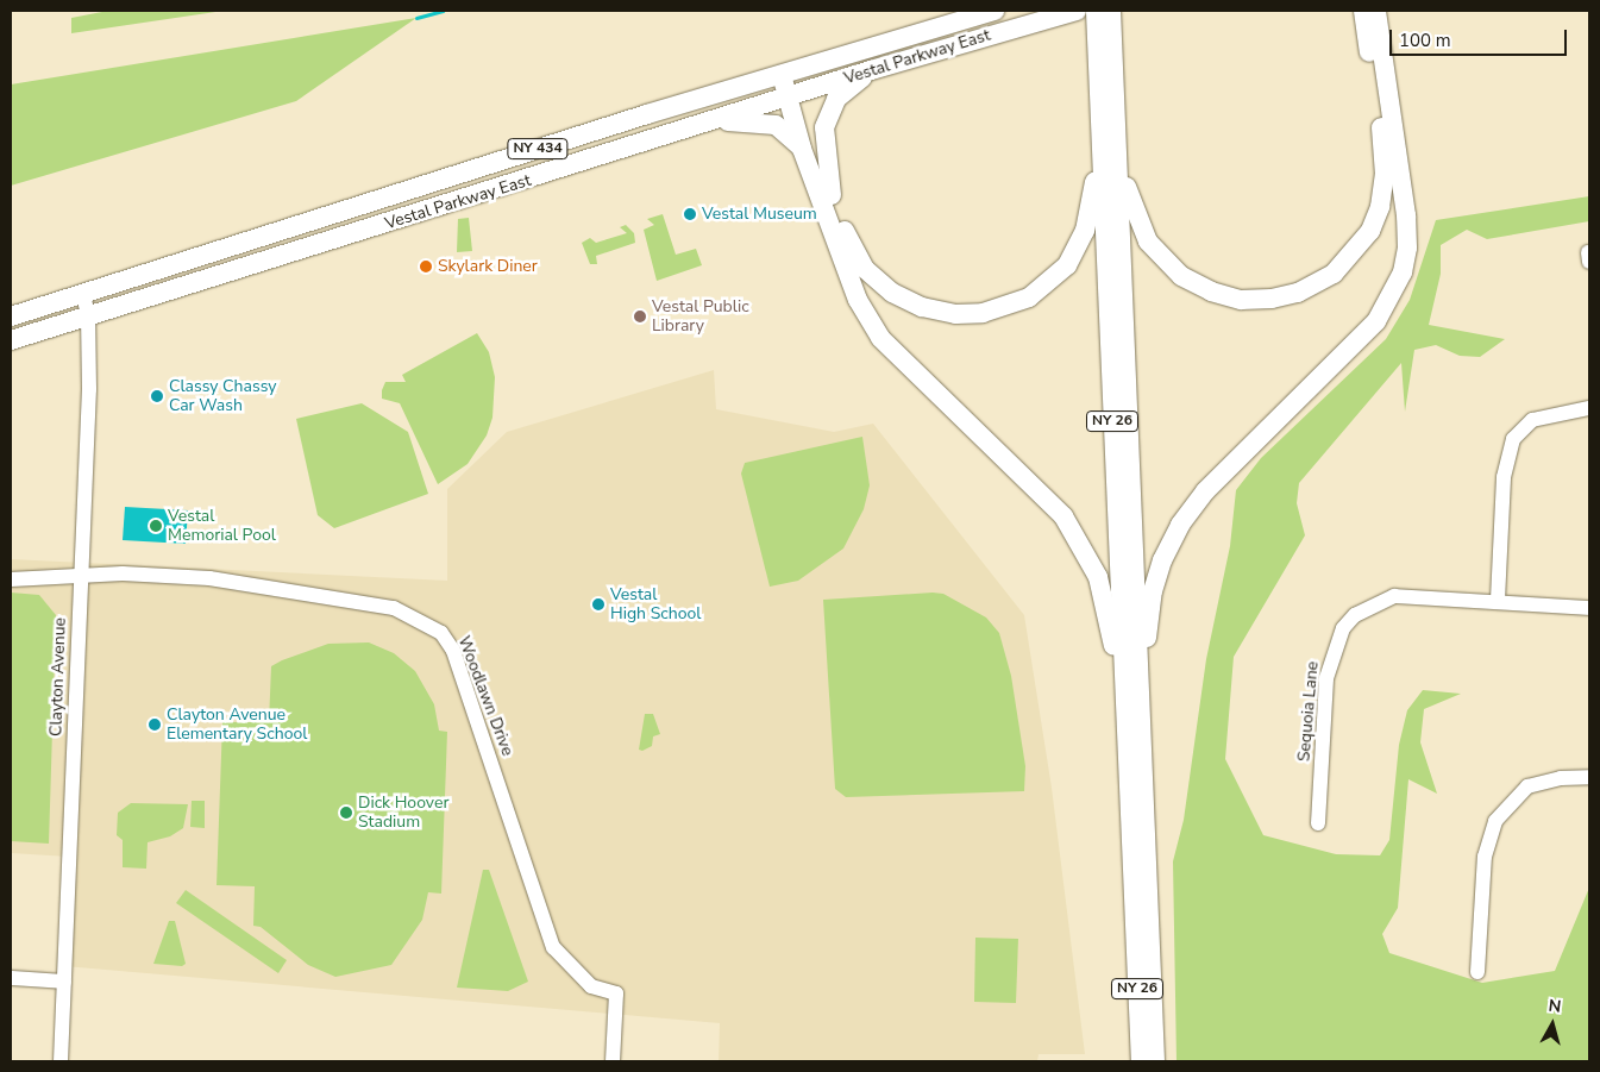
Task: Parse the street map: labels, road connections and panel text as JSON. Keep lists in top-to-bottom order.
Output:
{
  "streets": {
    "main road": ["Vestal Parkway East", "NY 434", "NY 26"],
    "street": ["Clayton Avenue", "Woodlawn Drive", "Sequoia Lane"]
  },
  "crossings": [
    ["Vestal Parkway East", "Clayton Avenue"],
    ["Clayton Avenue", "Woodlawn Drive"]
  ],
  "places": [
    "Vestal Museum",
    "Skylark Diner",
    "Vestal Public Library",
    "Classy Chassy Car Wash",
    "Vestal Memorial Pool",
    "Vestal High School",
    "Clayton Avenue Elementary School",
    "Dick Hoover Stadium"
  ],
  "scale_bar": "100 m",
  "north": "top"
}
